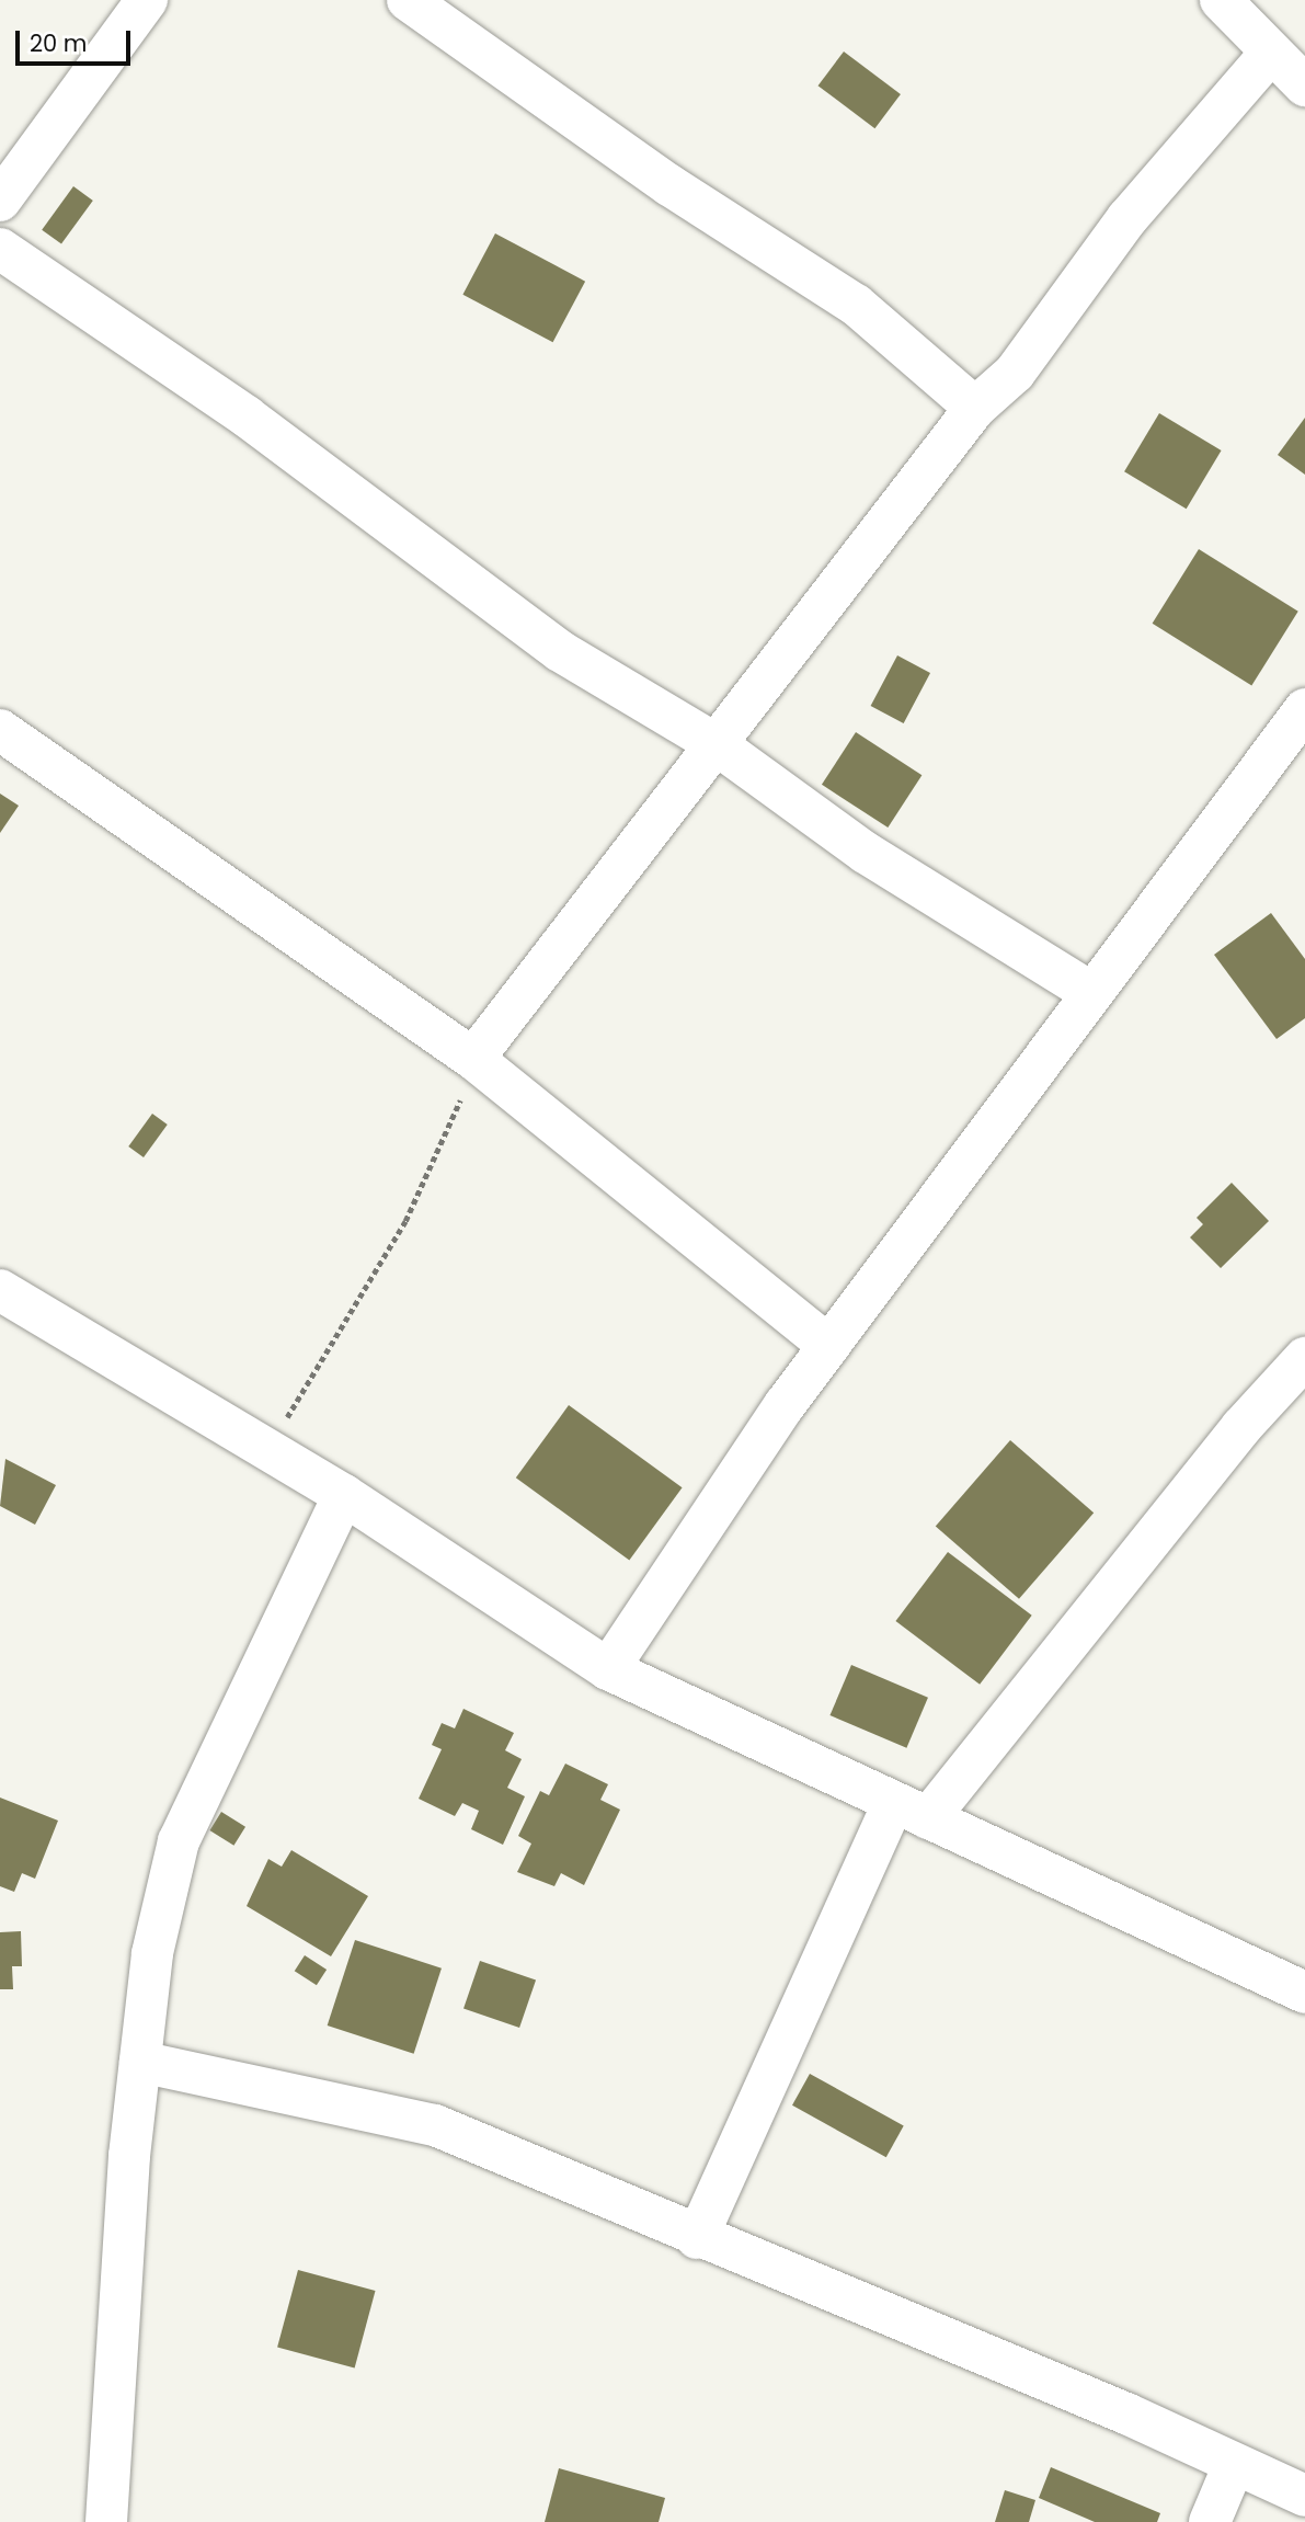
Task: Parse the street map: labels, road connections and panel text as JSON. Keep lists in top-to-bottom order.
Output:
{
  "scale_bar": "20 m"
}
